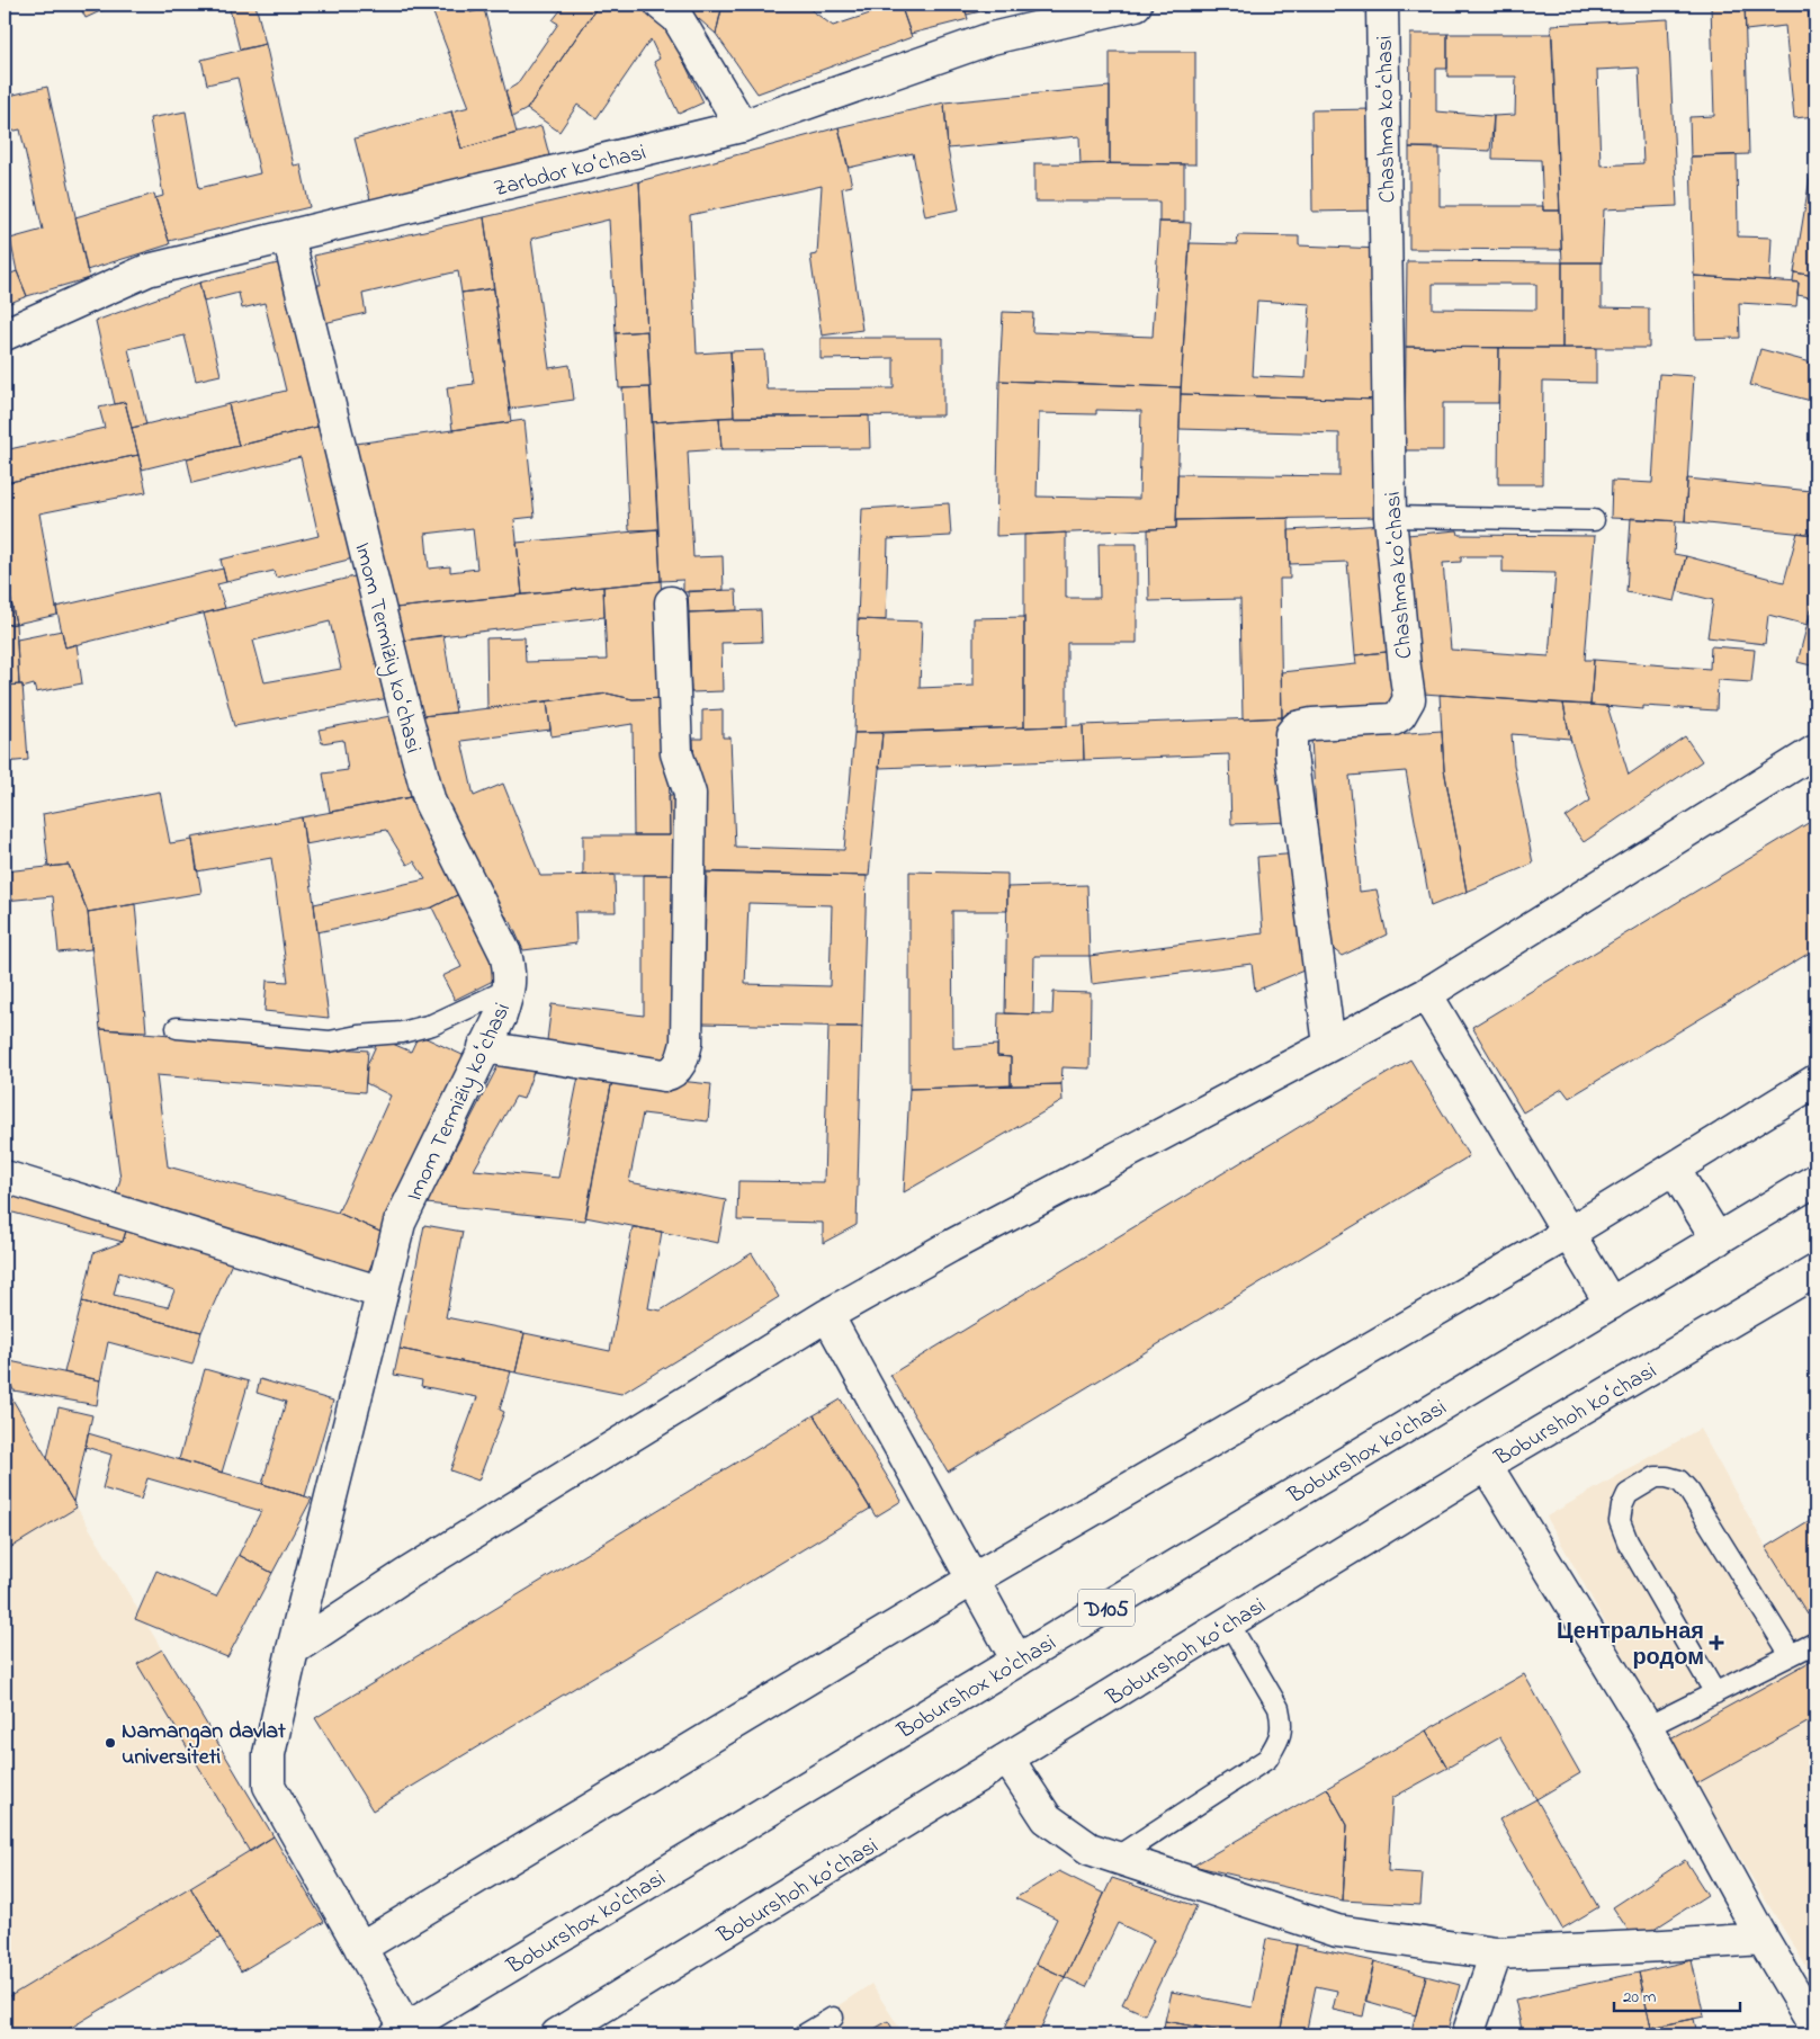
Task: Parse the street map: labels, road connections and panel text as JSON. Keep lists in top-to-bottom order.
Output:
{
  "streets": {
    "street": [
      "Chashma koʻchasi",
      "Zarbdor koʻchasi",
      "Imom Termiziy koʻchasi",
      "Boburshoh koʻchasi",
      "Boburshox ko'chasi",
      "D105"
    ]
  },
  "crossings": [
    ["Zarbdor koʻchasi", "Imom Termiziy koʻchasi"],
    ["Imom Termiziy koʻchasi", "Boburshox ko'chasi"]
  ],
  "places": {
    "health": ["Центральная родом"],
    "other": ["Namangan davlat universiteti"]
  },
  "scale_bar": "20 m"
}
